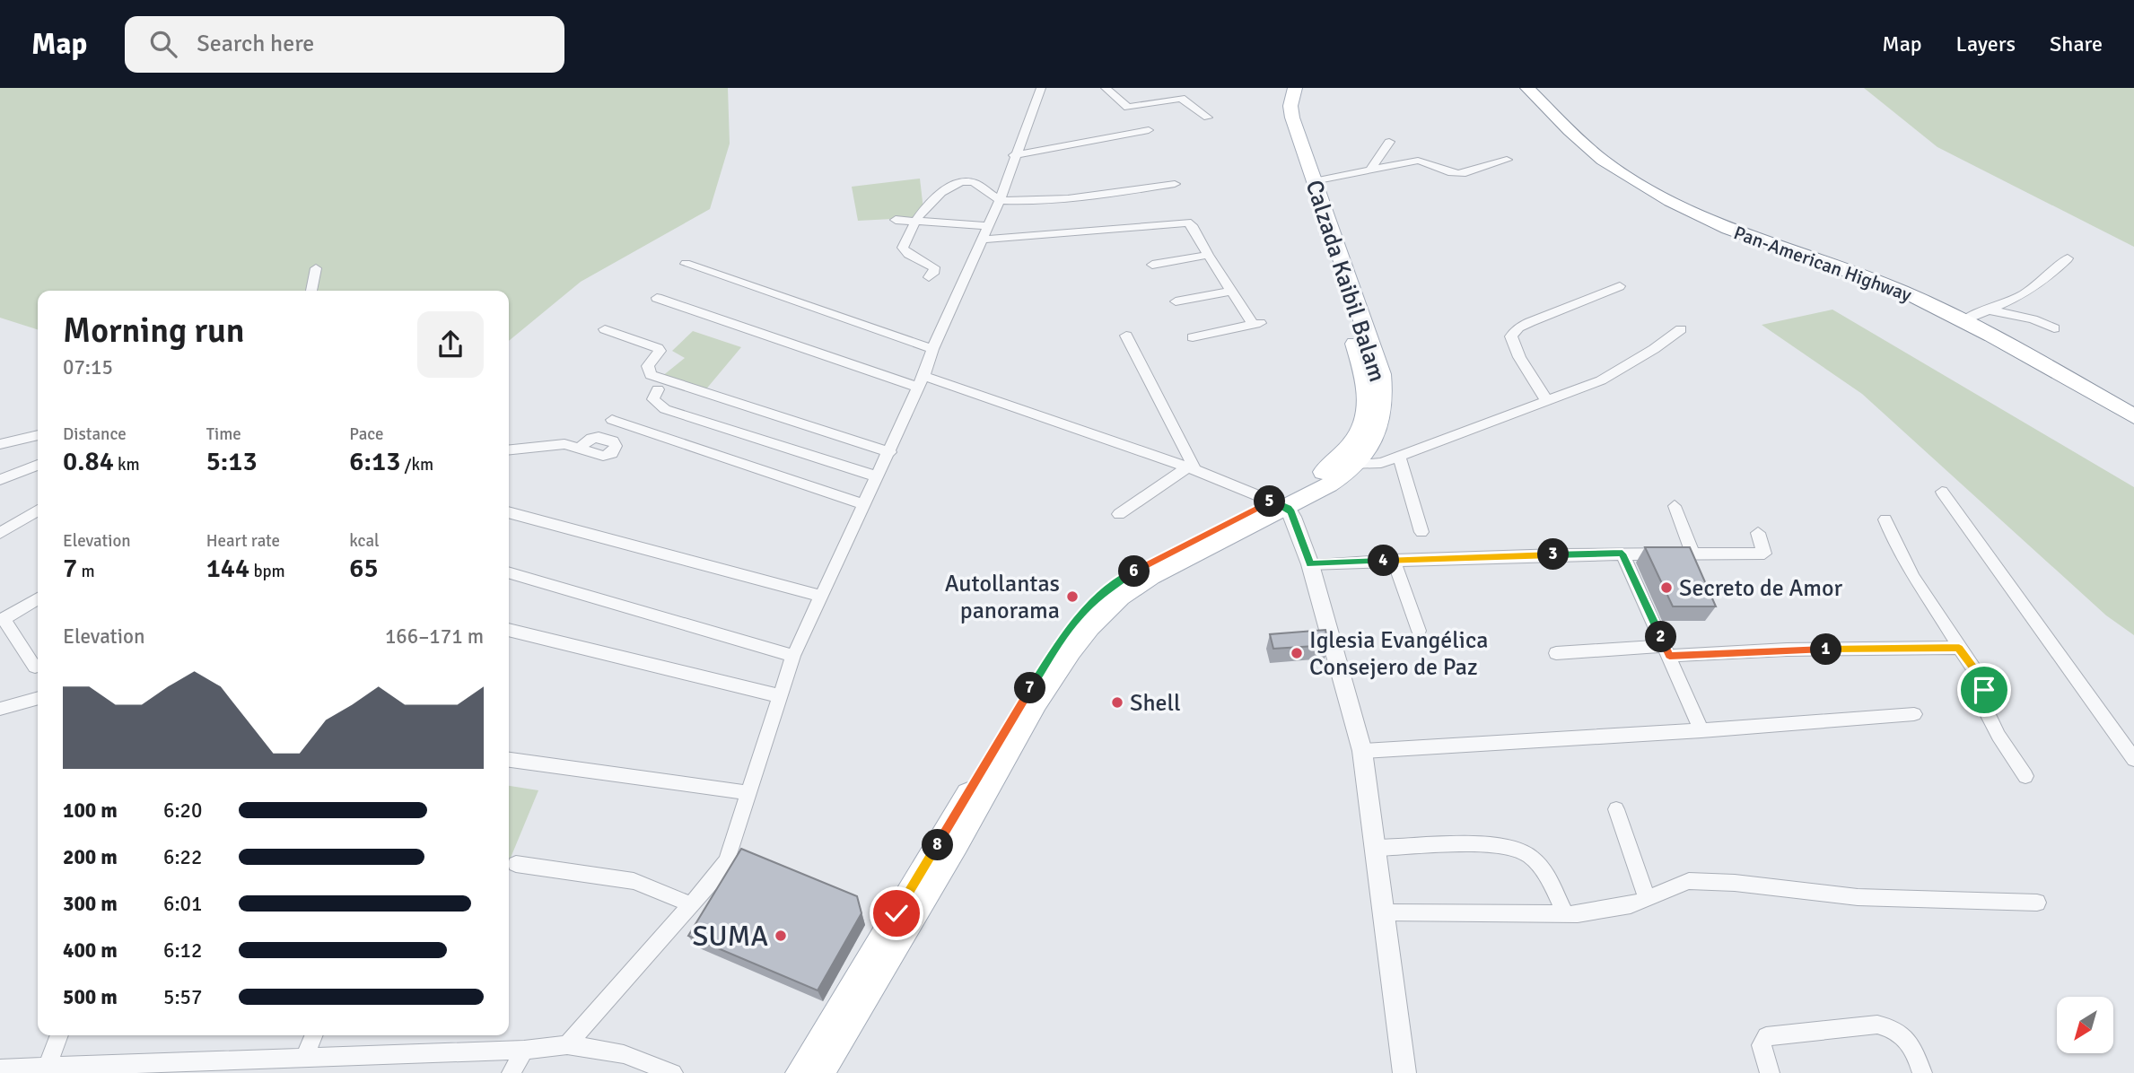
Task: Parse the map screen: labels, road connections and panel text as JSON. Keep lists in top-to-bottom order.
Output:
{
  "streets": {
    "main road": ["Pan-American Highway", "Calzada Kaibil Balam"]
  },
  "places": [
    "Secreto de Amor",
    "Autollantas panorama",
    "Iglesia Evangélica Consejero de Paz",
    "Shell",
    "SUMA"
  ],
  "north": "bottom left",
  "page": {
    "header": "Map",
    "search": "Search here",
    "nav": ["Map", "Layers", "Share"],
    "heading": ["Morning run", "07:15"],
    "stats": [
      ["Distance", "0.84 km"],
      ["Time", "5:13"],
      ["Pace", "6:13 /km"],
      ["Elevation", "7 m"],
      ["Heart rate", "144 bpm"],
      ["kcal", "65"]
    ],
    "pins": [
      "5",
      "3",
      "4",
      "6",
      "2",
      "1",
      "7",
      "8"
    ],
    "chart": ["Elevation", "166–171 m"],
    "list": [
      {
        "name": "100 m",
        "note": "6:20"
      },
      {
        "name": "200 m",
        "note": "6:22"
      },
      {
        "name": "300 m",
        "note": "6:01"
      },
      {
        "name": "400 m",
        "note": "6:12"
      },
      {
        "name": "500 m",
        "note": "5:57"
      }
    ]
  }
}
